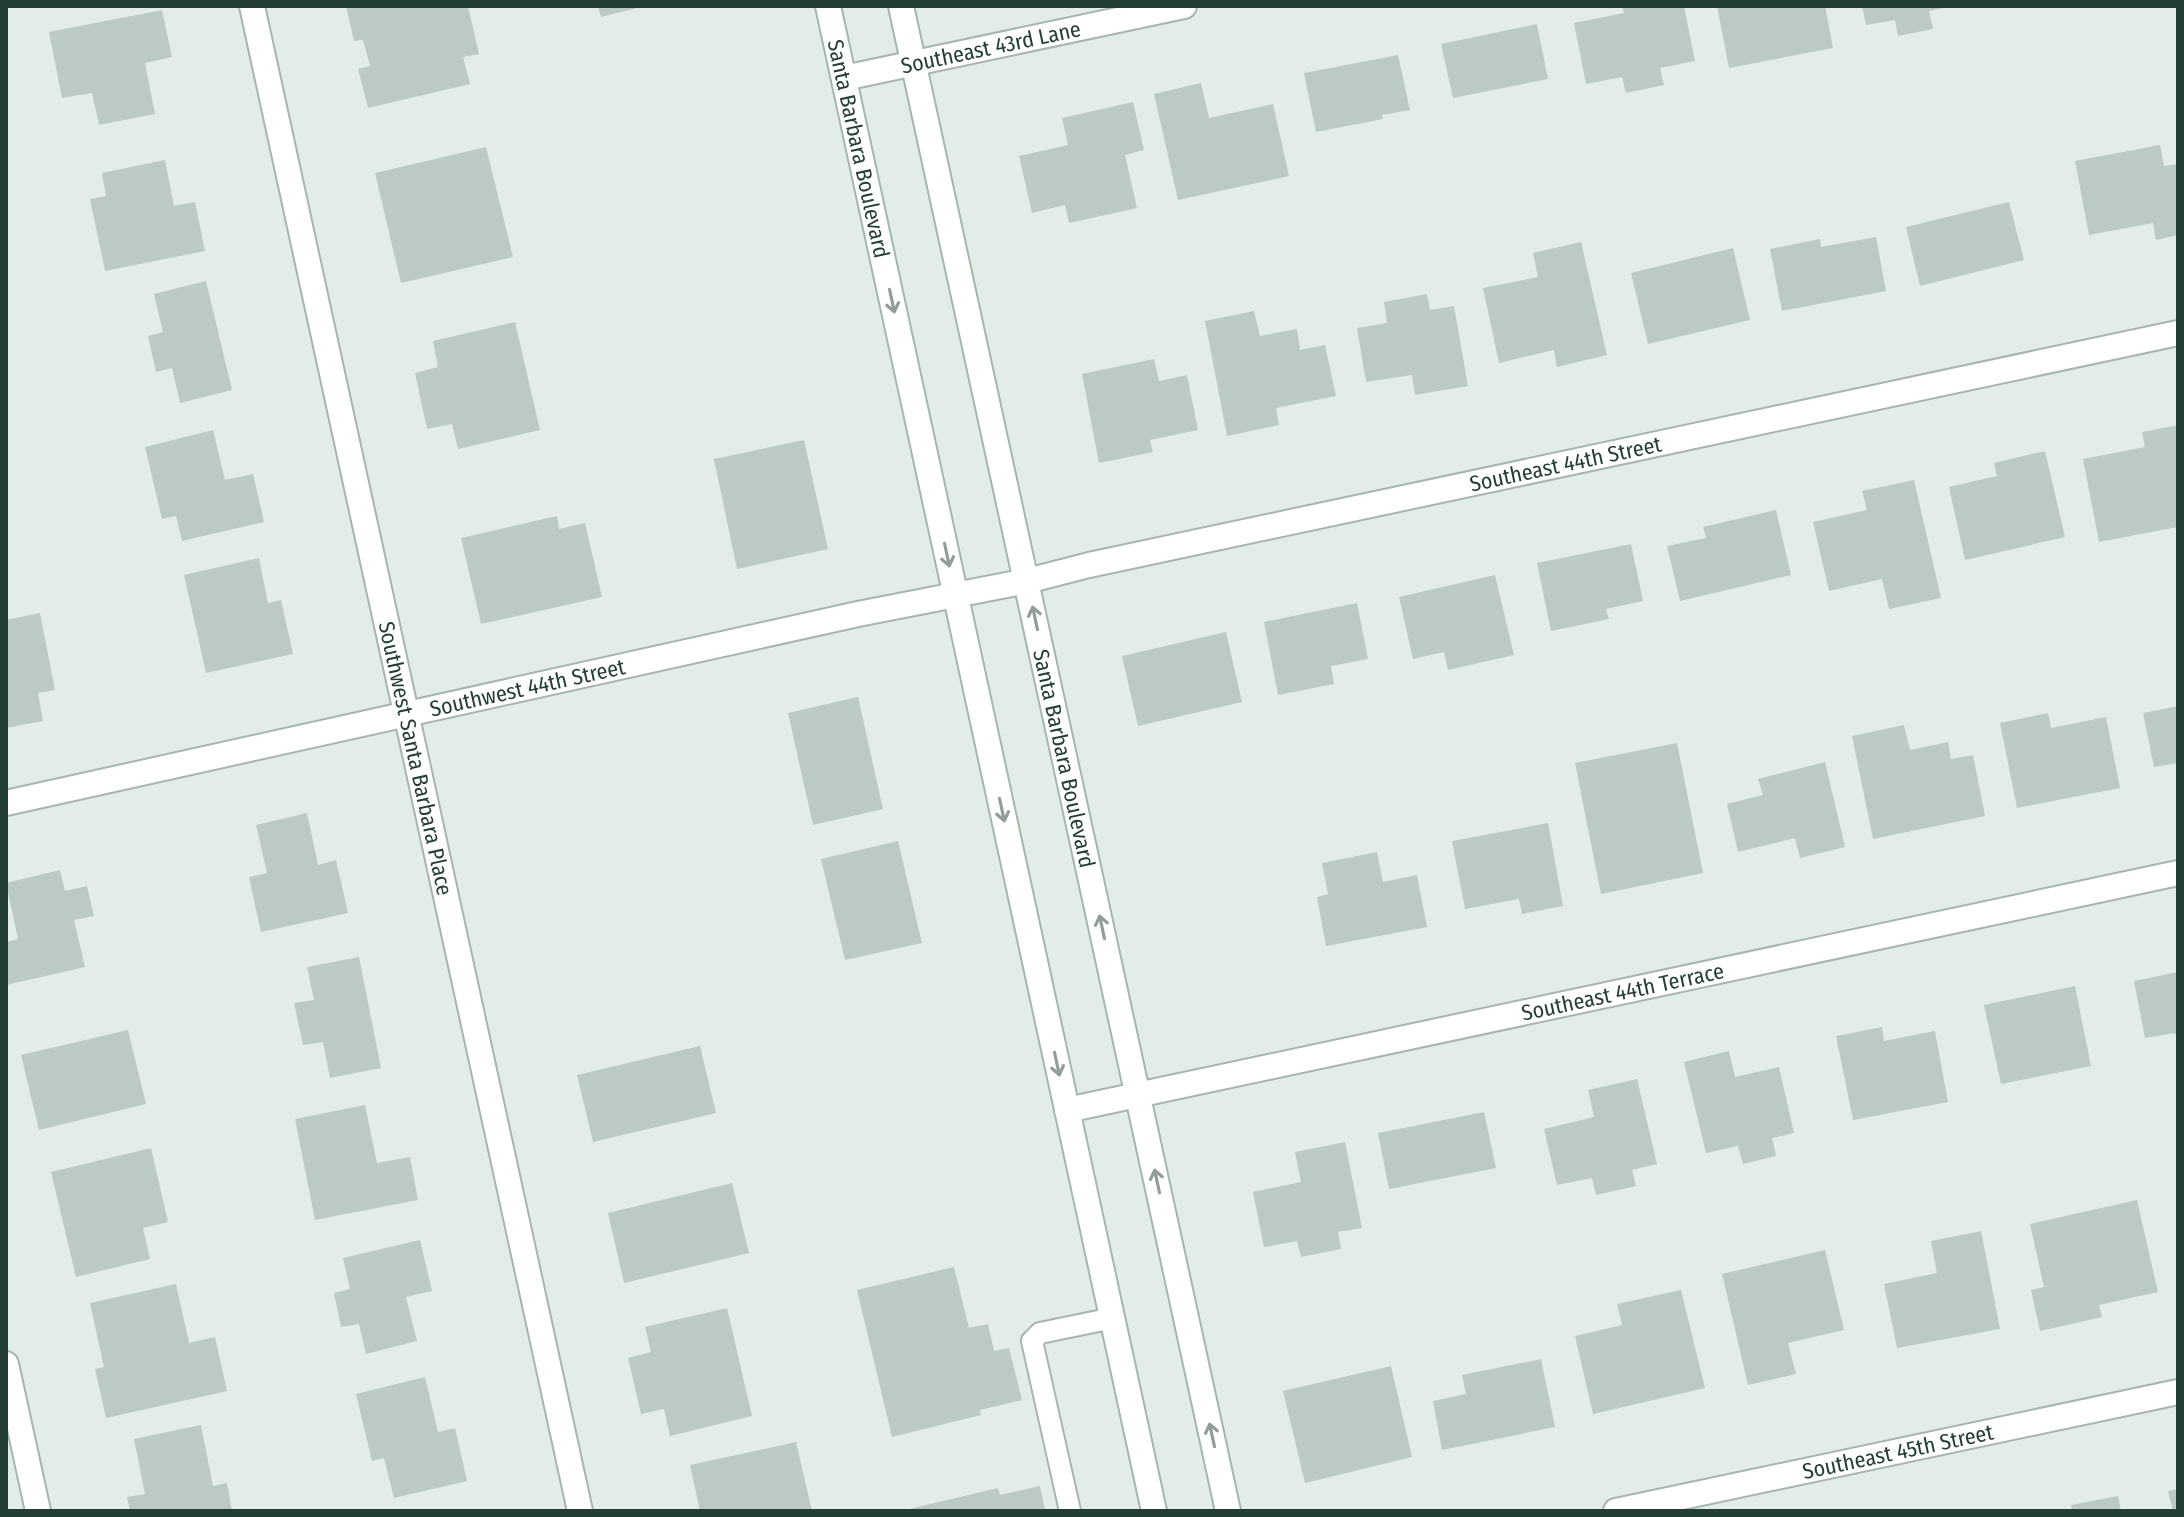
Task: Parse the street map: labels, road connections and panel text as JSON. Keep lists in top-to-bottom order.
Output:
{
  "streets": {
    "street": [
      "Southeast 43rd Lane",
      "Santa Barbara Boulevard",
      "Southeast 44th Street",
      "Southwest 44th Street",
      "Southwest Santa Barbara Place",
      "Southeast 44th Terrace",
      "Southeast 45th Street"
    ]
  },
  "crossings": [
    ["Southeast 43rd Lane", "Santa Barbara Boulevard"],
    ["Santa Barbara Boulevard", "Southeast 44th Street"],
    ["Santa Barbara Boulevard", "Southwest 44th Street"],
    ["Santa Barbara Boulevard", "Southeast 44th Terrace"],
    ["Southeast 44th Street", "Southwest 44th Street"],
    ["Southwest 44th Street", "Southwest Santa Barbara Place"]
  ]
}
